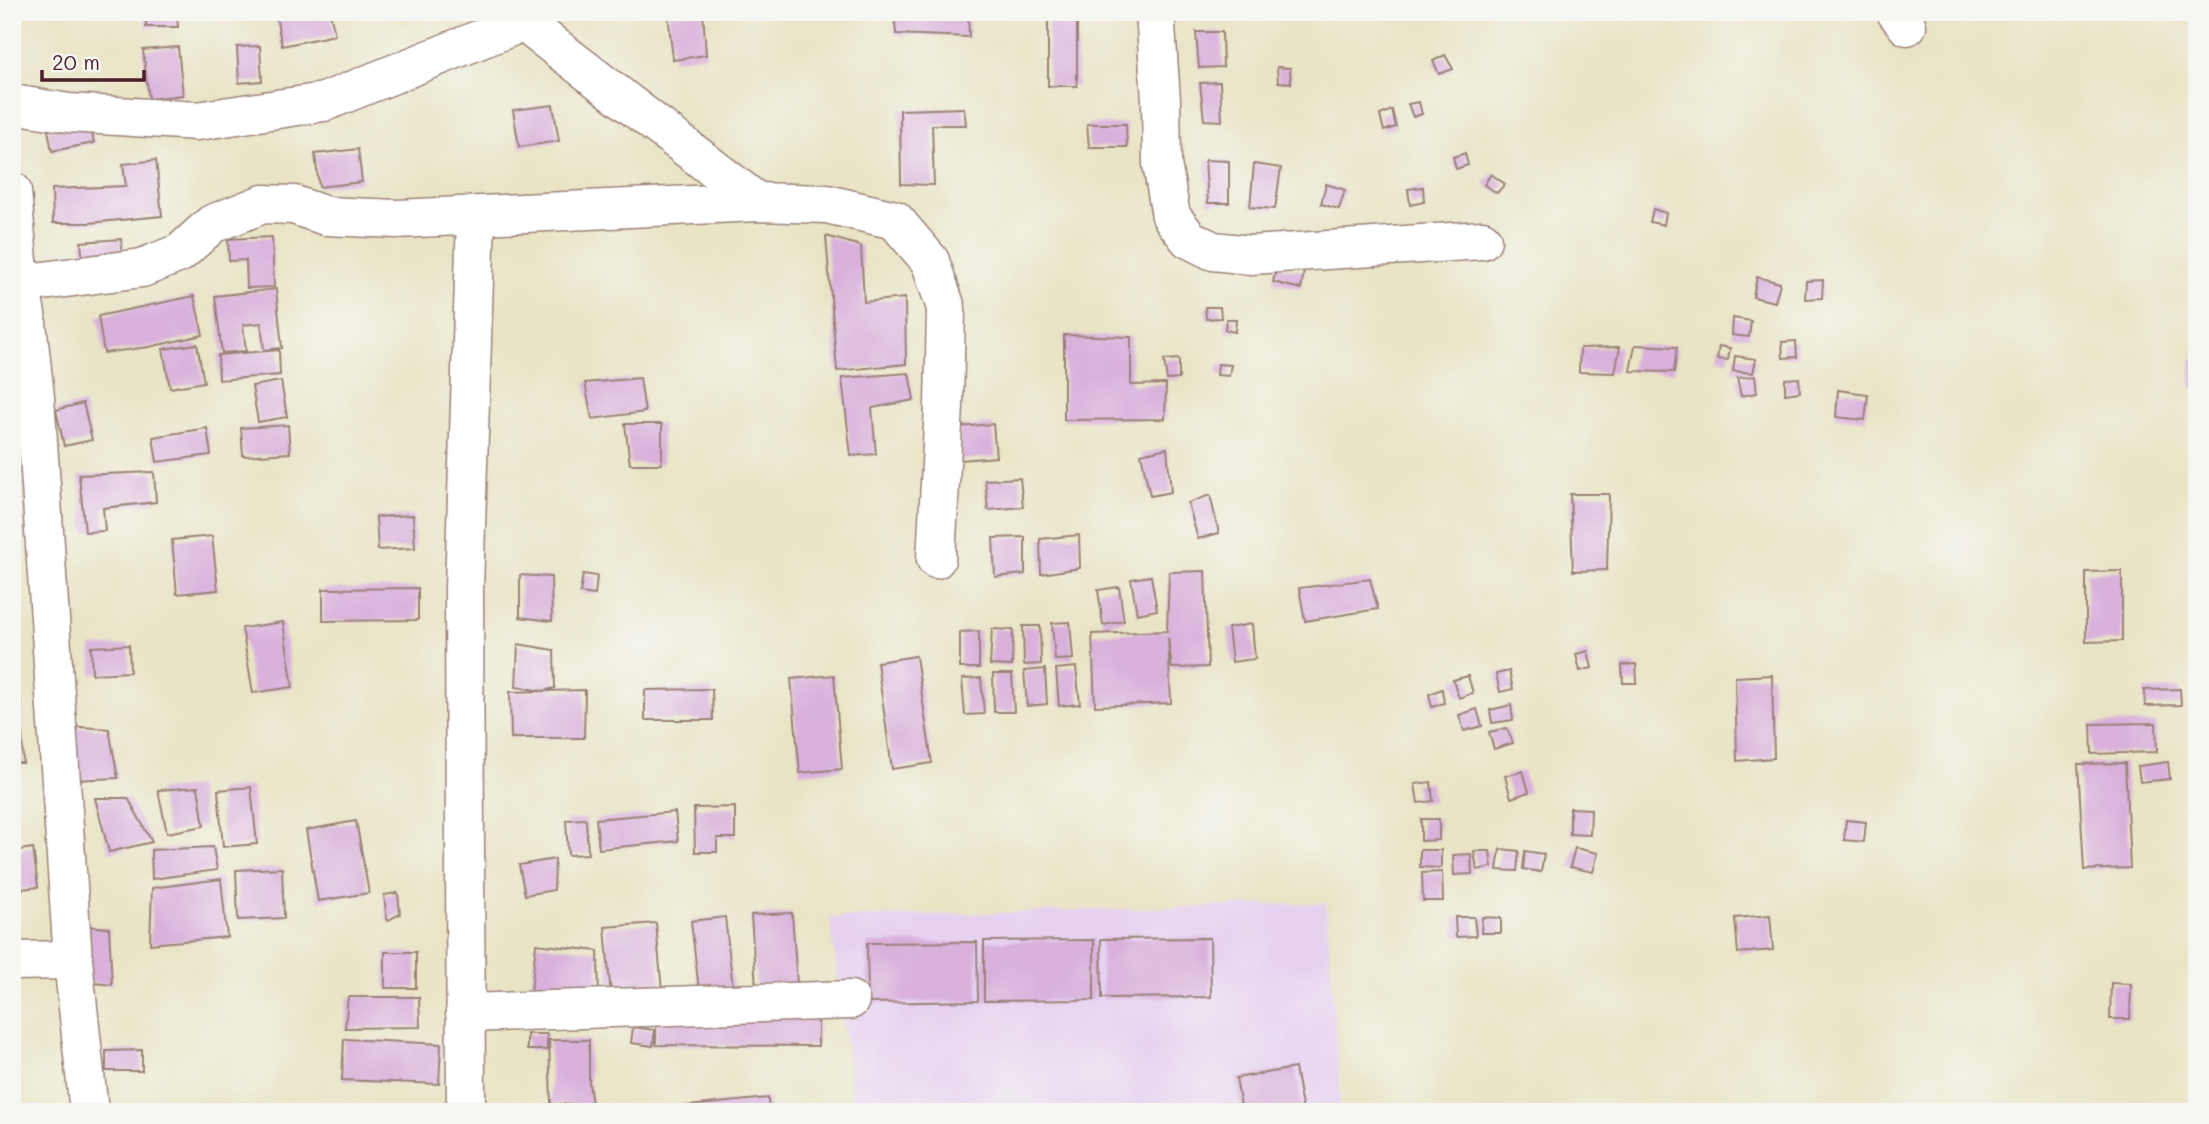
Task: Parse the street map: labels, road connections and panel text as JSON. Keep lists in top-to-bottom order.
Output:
{
  "scale_bar": "20 m"
}
